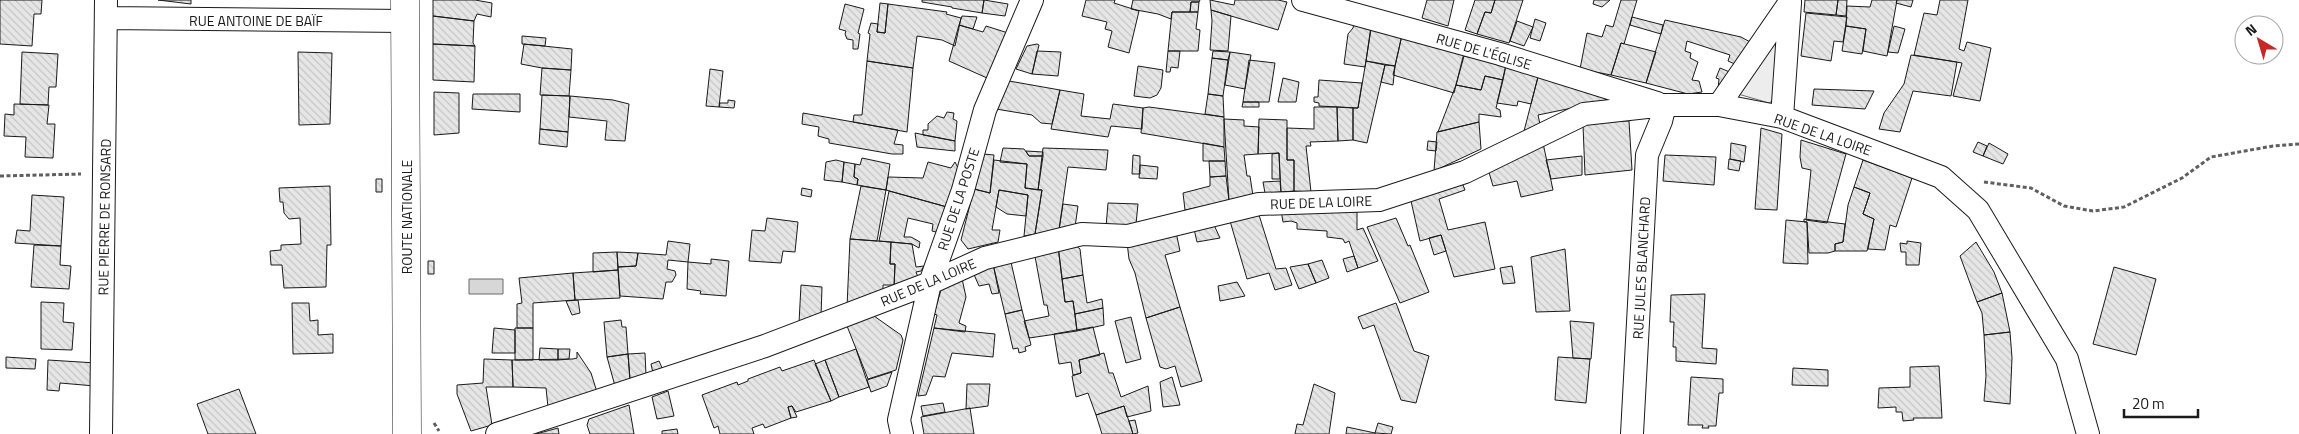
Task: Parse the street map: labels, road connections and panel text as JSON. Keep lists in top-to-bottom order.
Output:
{
  "streets": {
    "main road": ["ROUTE NATIONALE"],
    "street": [
      "RUE ANTOINE DE BAÏF",
      "RUE DE L'ÉGLISE",
      "RUE DE LA LOIRE",
      "RUE DE LA POSTE",
      "RUE PIERRE DE RONSARD",
      "RUE JULES BLANCHARD"
    ]
  },
  "crossings": [
    ["RUE ANTOINE DE BAÏF", "RUE PIERRE DE RONSARD"],
    ["RUE ANTOINE DE BAÏF", "ROUTE NATIONALE"],
    ["RUE DE L'ÉGLISE", "RUE DE LA LOIRE"],
    ["RUE DE L'ÉGLISE", "RUE JULES BLANCHARD"],
    ["RUE DE LA LOIRE", "RUE DE LA POSTE"],
    ["RUE DE LA LOIRE", "RUE JULES BLANCHARD"]
  ],
  "scale_bar": "20 m",
  "north": "top left"
}
